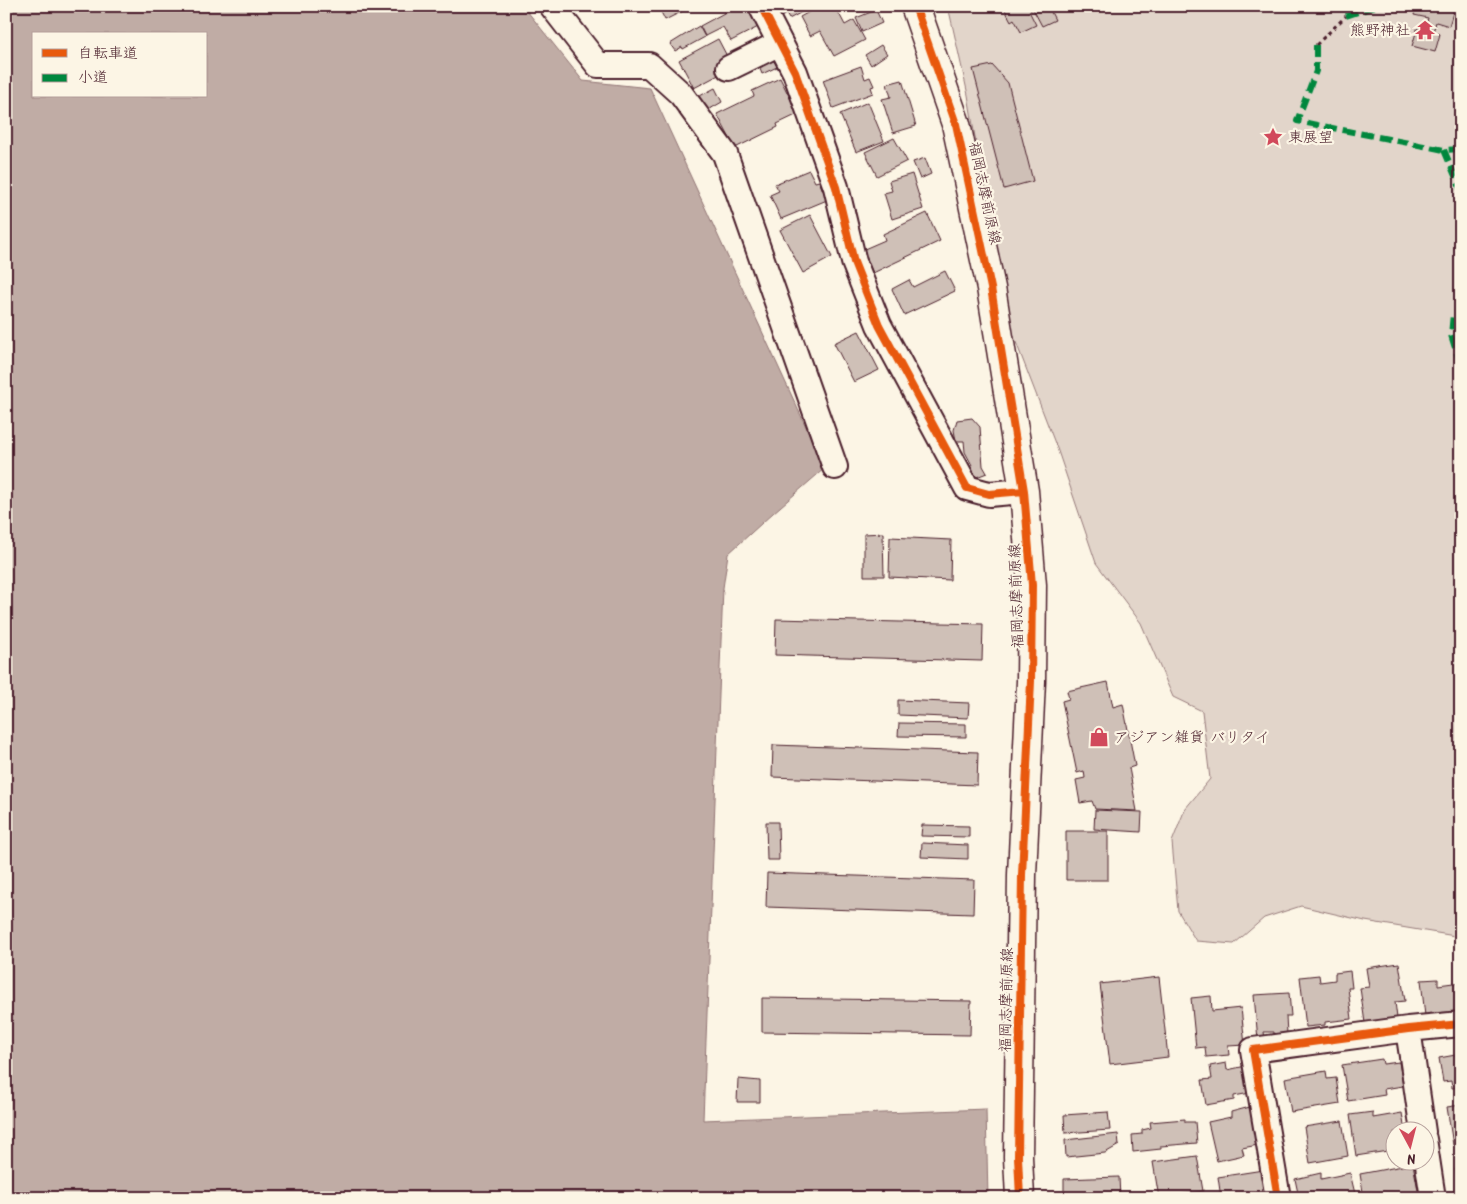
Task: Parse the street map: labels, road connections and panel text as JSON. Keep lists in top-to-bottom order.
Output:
{
  "streets": {
    "main road": ["福岡志摩前原線"]
  },
  "places": {
    "temple": ["熊野神社"],
    "place": ["東展望"],
    "shop": ["アジアン雑貨 バリタイ"]
  },
  "legend": ["自転車道", "小道"],
  "north": "bottom"
}
